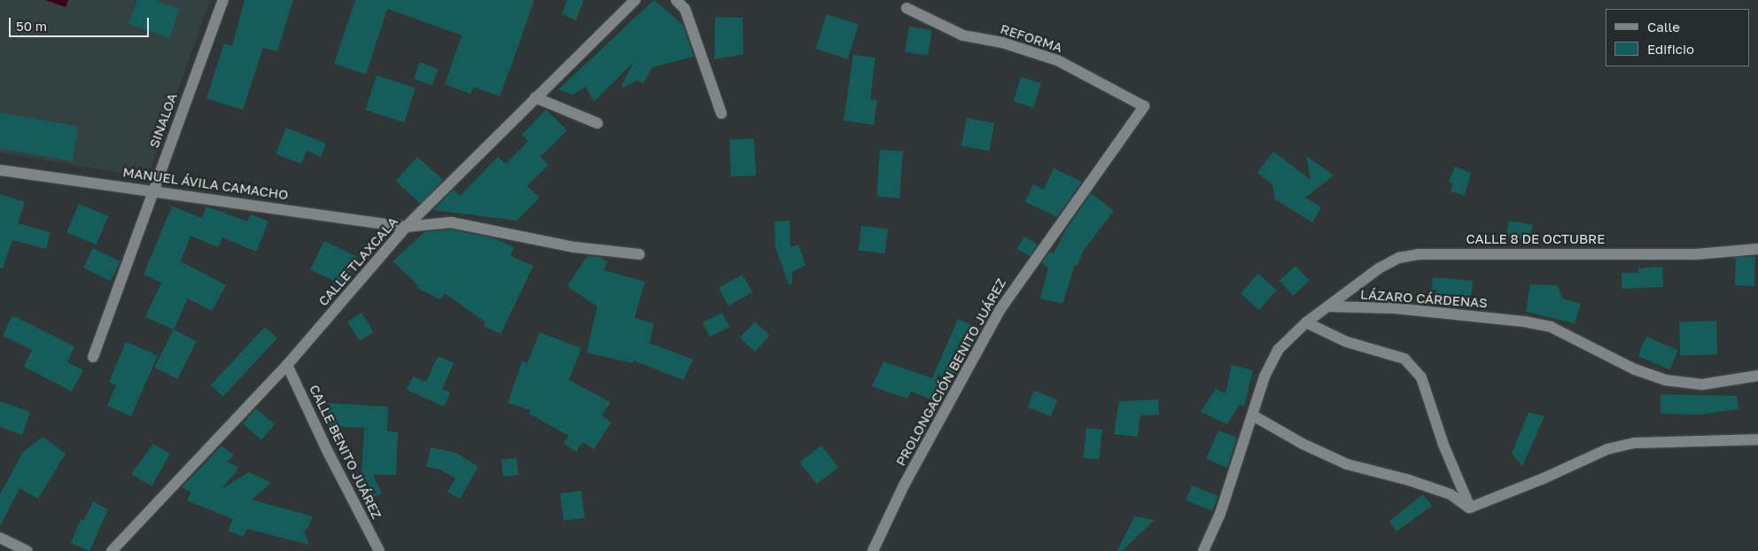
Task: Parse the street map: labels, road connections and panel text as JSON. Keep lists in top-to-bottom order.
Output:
{
  "streets": {
    "street": [
      "REFORMA",
      "SINALOA",
      "MANUEL ÁVILA CAMACHO",
      "CALLE 8 DE OCTUBRE",
      "CALLE TLAXCALA",
      "LÁZARO CÁRDENAS",
      "PROLONGACIÓN BENITO JUÁREZ",
      "CALLE BENITO JUÁREZ"
    ]
  },
  "crossings": [
    ["REFORMA", "PROLONGACIÓN BENITO JUÁREZ"],
    ["SINALOA", "MANUEL ÁVILA CAMACHO"],
    ["MANUEL ÁVILA CAMACHO", "CALLE TLAXCALA"],
    ["CALLE 8 DE OCTUBRE", "LÁZARO CÁRDENAS"],
    ["CALLE TLAXCALA", "CALLE BENITO JUÁREZ"]
  ],
  "legend": ["Calle", "Edificio"],
  "scale_bar": "50 m"
}
